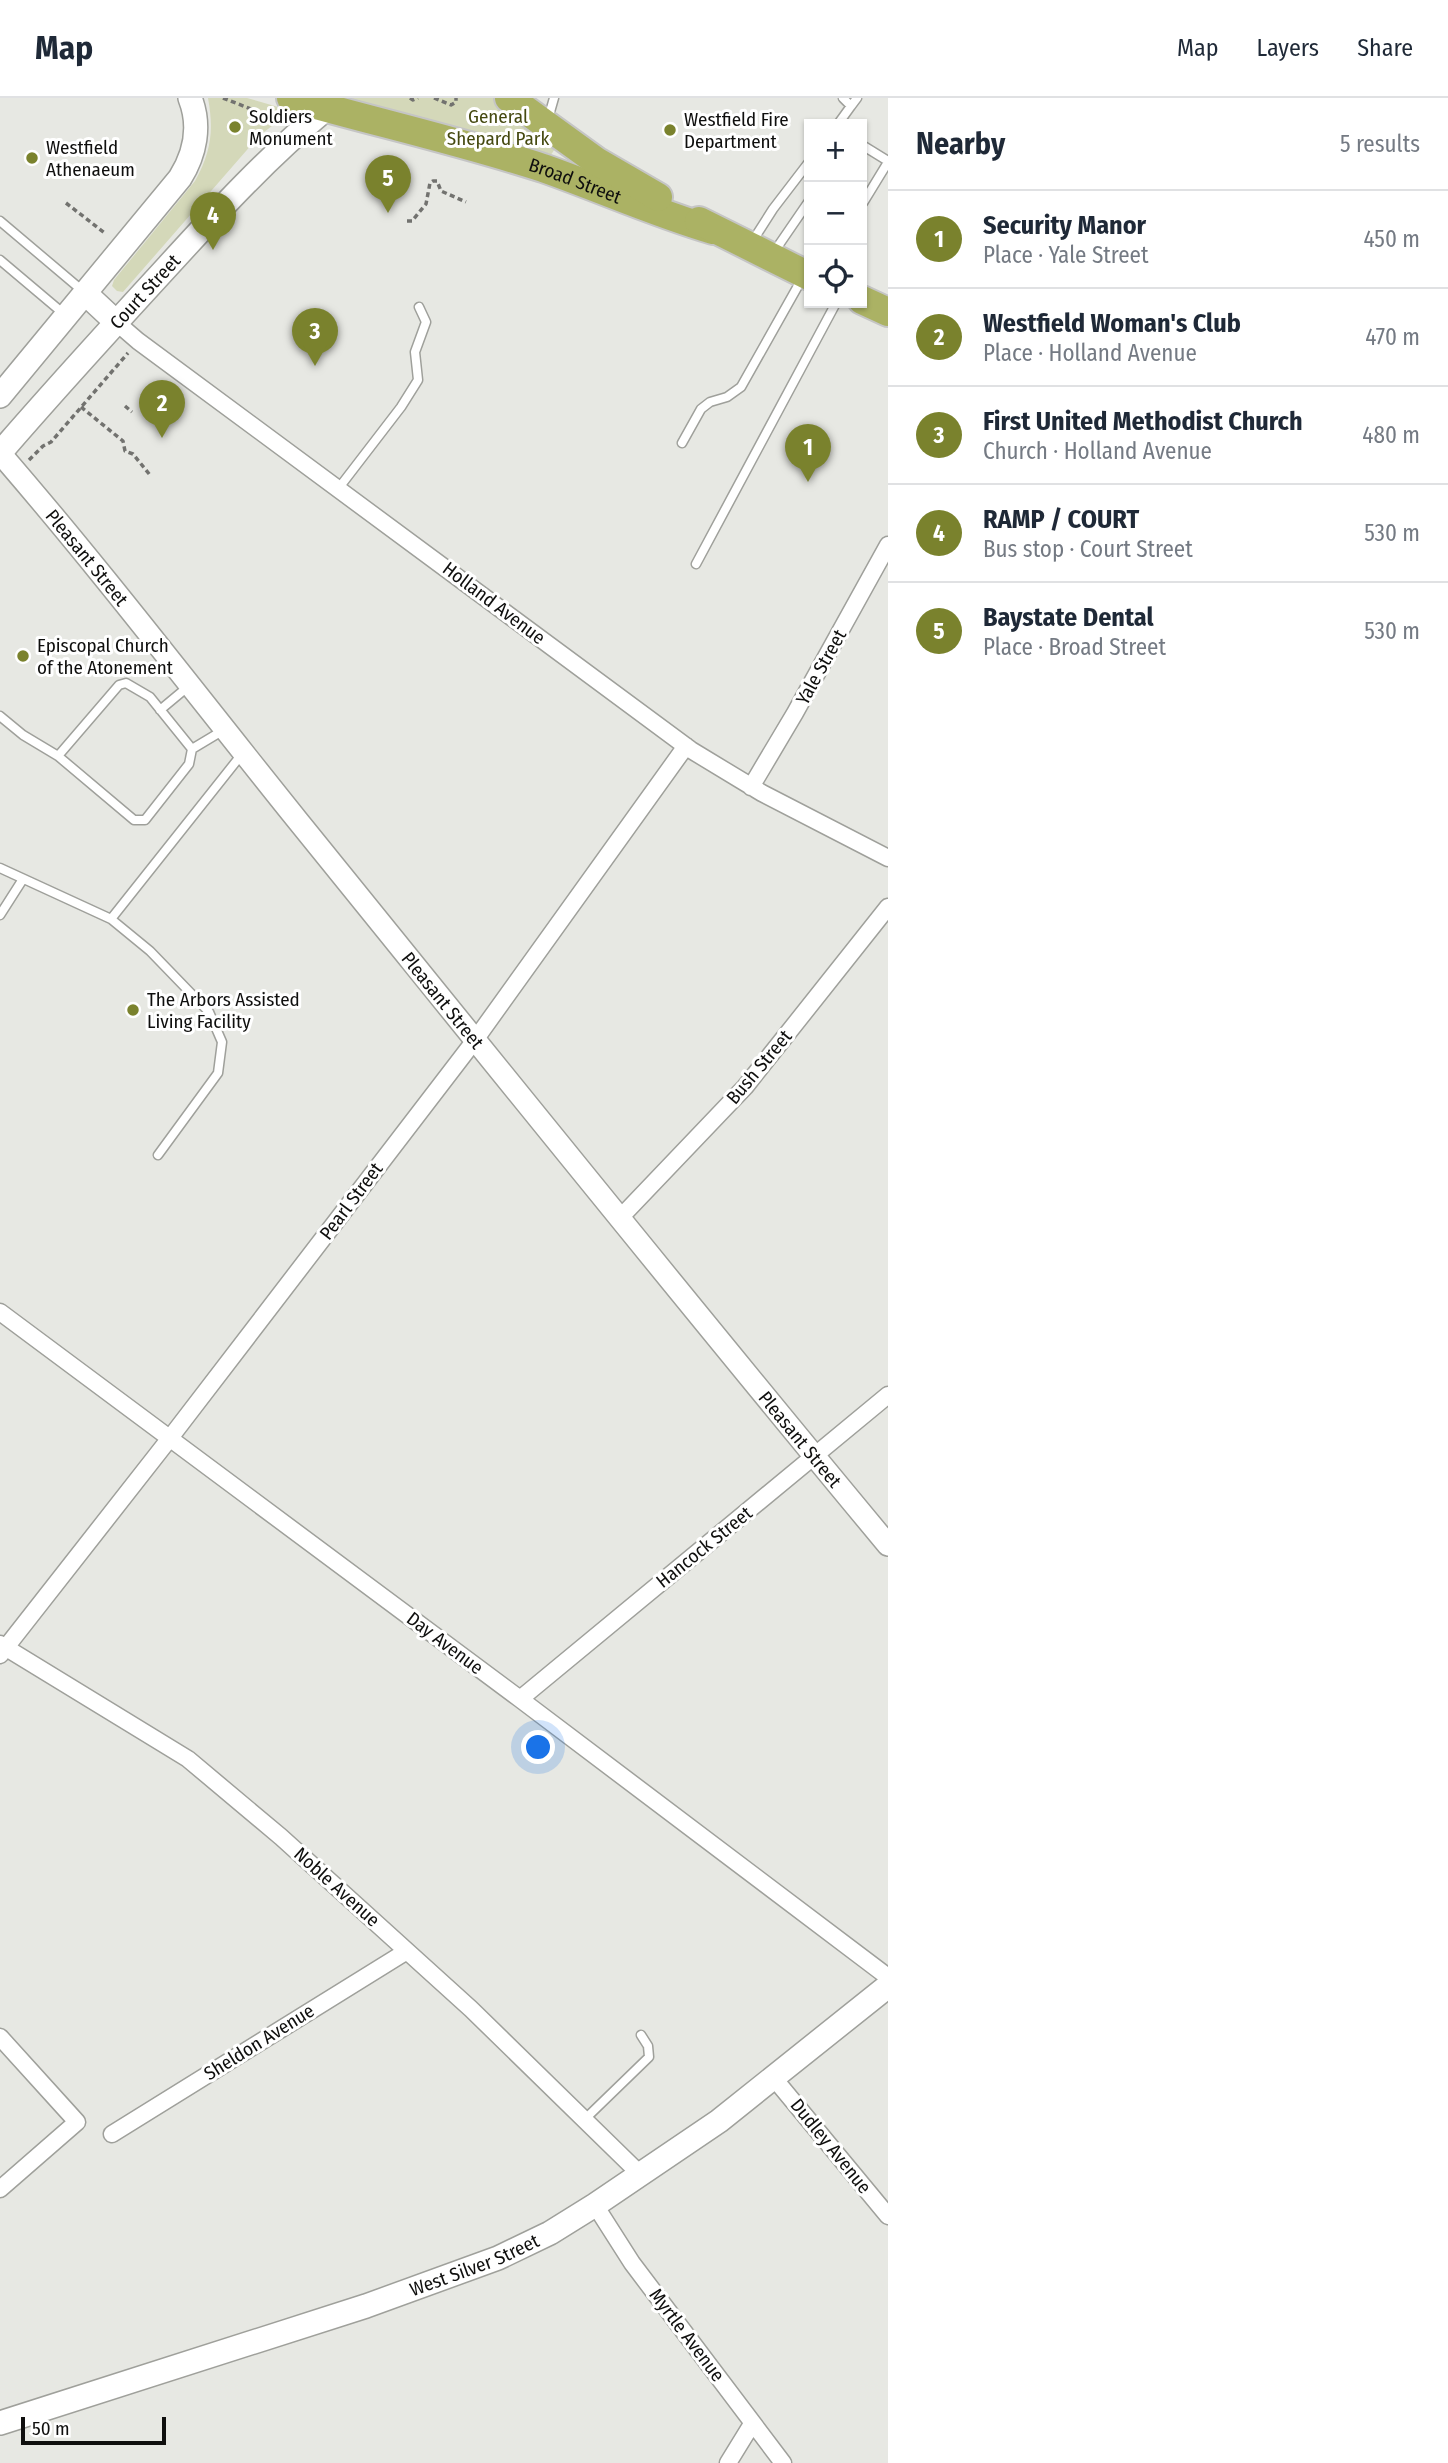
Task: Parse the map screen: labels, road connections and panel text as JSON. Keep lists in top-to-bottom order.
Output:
{
  "streets": {
    "highway": ["Broad Street"],
    "main road": ["Court Street", "West Silver Street"],
    "street": [
      "Pleasant Street",
      "Holland Avenue",
      "Yale Street",
      "Bush Street",
      "Pearl Street",
      "Hancock Street",
      "Day Avenue",
      "Noble Avenue",
      "Sheldon Avenue",
      "Dudley Avenue",
      "Myrtle Avenue"
    ]
  },
  "crossings": [
    ["Broad Street", "Court Street"],
    ["Court Street", "Pleasant Street"],
    ["Court Street", "Holland Avenue"],
    ["Pleasant Street", "Bush Street"],
    ["Pleasant Street", "Pearl Street"],
    ["Pleasant Street", "Hancock Street"],
    ["Holland Avenue", "Yale Street"],
    ["Holland Avenue", "Pearl Street"],
    ["Pearl Street", "Day Avenue"],
    ["Pearl Street", "Noble Avenue"],
    ["Hancock Street", "Day Avenue"],
    ["Noble Avenue", "Sheldon Avenue"],
    ["Noble Avenue", "West Silver Street"],
    ["Dudley Avenue", "West Silver Street"],
    ["West Silver Street", "Myrtle Avenue"]
  ],
  "parks": ["General Shepard Park"],
  "places": [
    "Soldiers Monument",
    "Westfield Fire Department",
    "Westfield Athenaeum",
    "Episcopal Church of the Atonement",
    "The Arbors Assisted Living Facility"
  ],
  "scale_bar": "50 m",
  "page": {
    "header": "Map",
    "nav": ["Map", "Layers", "Share"],
    "heading": ["Nearby", "5 results"],
    "map_buttons": ["+", "−"],
    "pins": [
      "5",
      "4",
      "3",
      "2",
      "1"
    ],
    "list": [
      {
        "mark": "1",
        "name": "Security Manor",
        "note": "Place · Yale Street",
        "value": "450 m"
      },
      {
        "mark": "2",
        "name": "Westfield Woman's Club",
        "note": "Place · Holland Avenue",
        "value": "470 m"
      },
      {
        "mark": "3",
        "name": "First United Methodist Church",
        "note": "Church · Holland Avenue",
        "value": "480 m"
      },
      {
        "mark": "4",
        "name": "RAMP / COURT",
        "note": "Bus stop · Court Street",
        "value": "530 m"
      },
      {
        "mark": "5",
        "name": "Baystate Dental",
        "note": "Place · Broad Street",
        "value": "530 m"
      }
    ],
    "scale": "50 m"
  }
}
